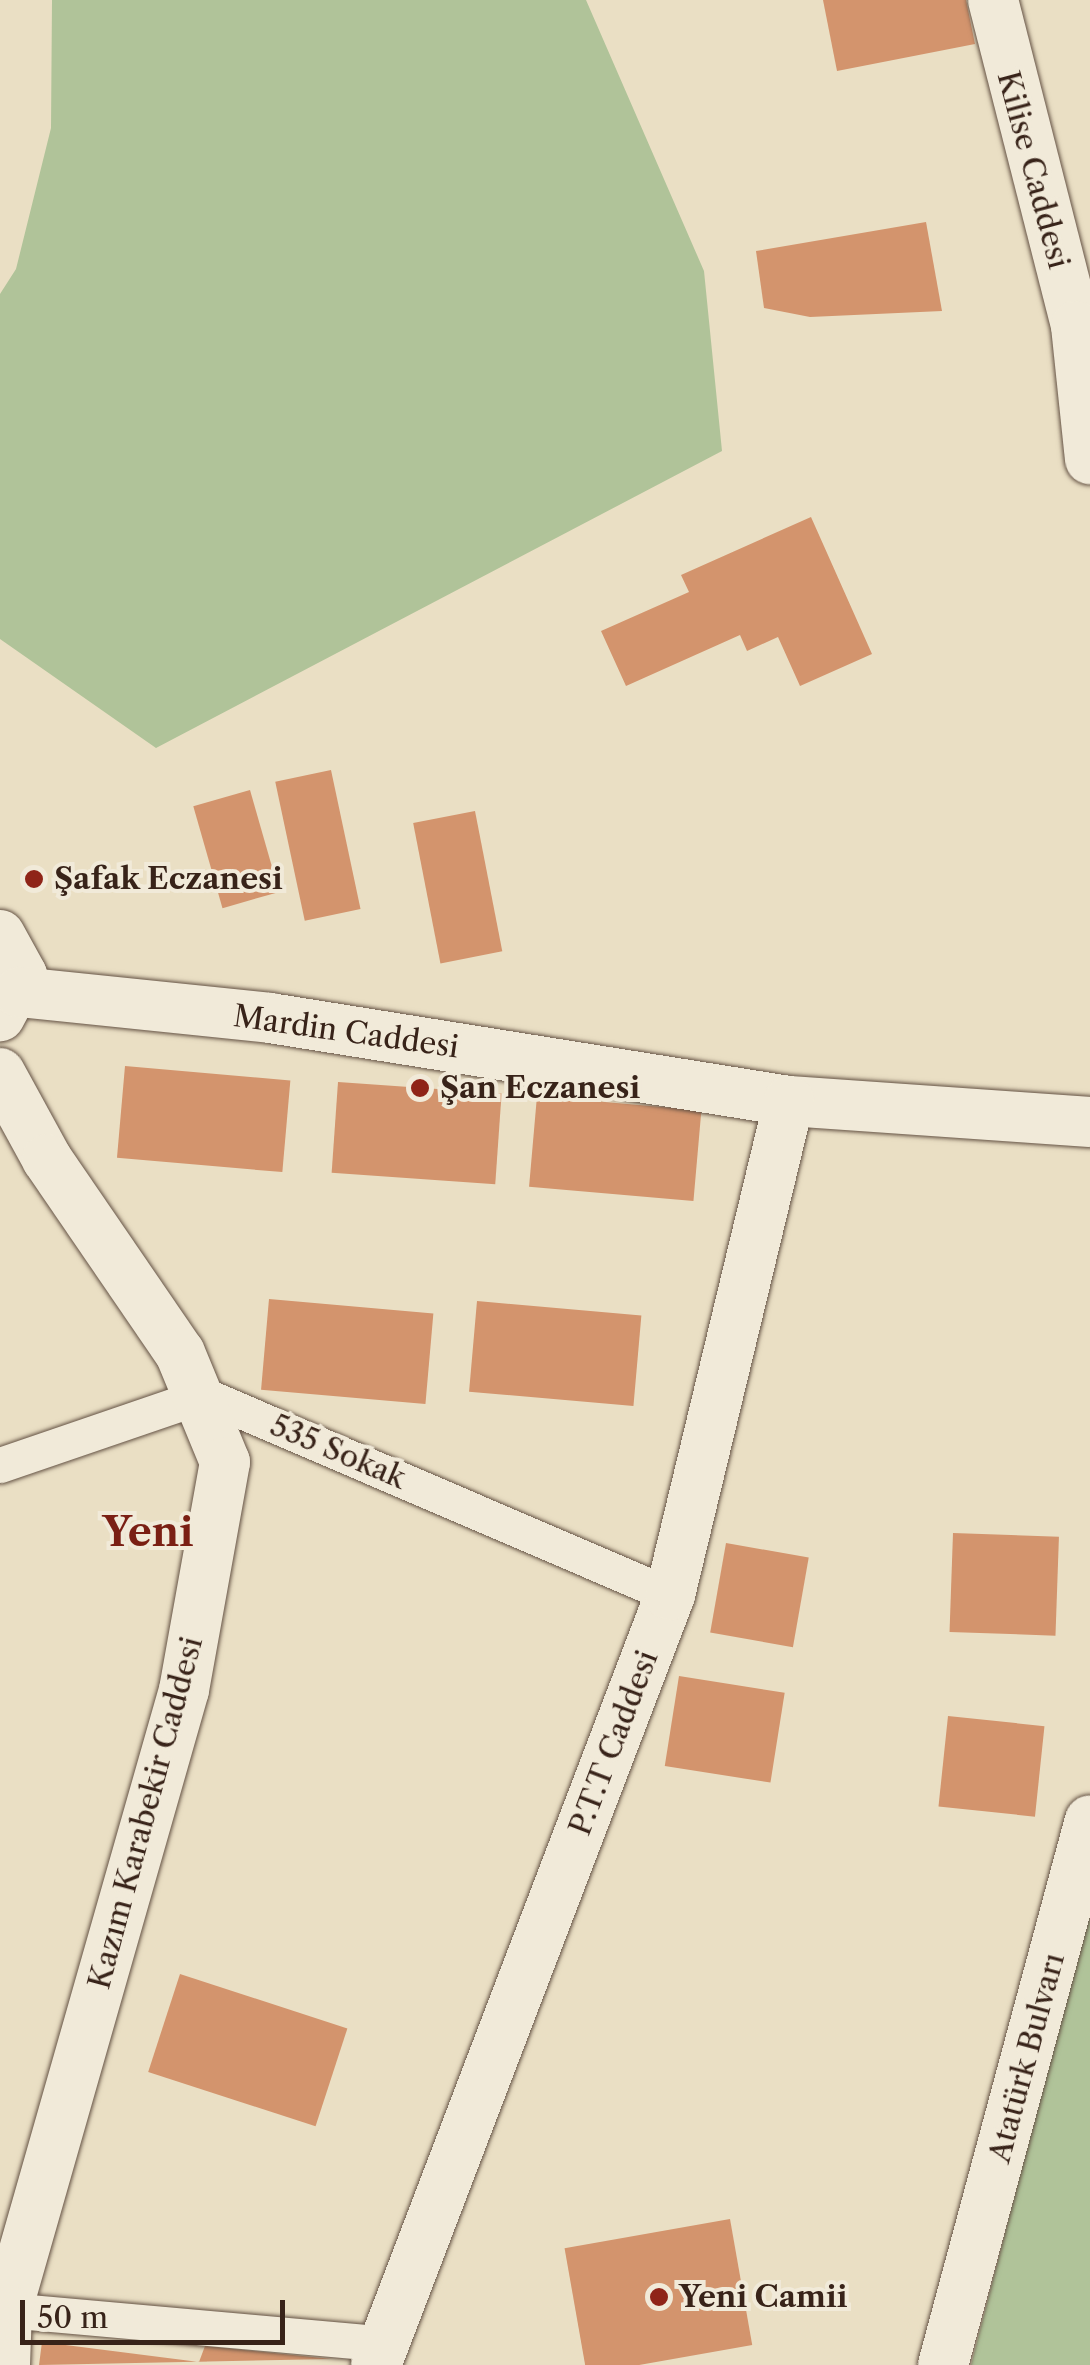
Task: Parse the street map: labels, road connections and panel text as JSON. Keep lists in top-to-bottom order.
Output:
{
  "streets": {
    "street": [
      "Kilise Caddesi",
      "Mardin Caddesi",
      "535 Sokak",
      "P.T.T Caddesi",
      "Kazım Karabekir Caddesi",
      "Atatürk Bulvarı"
    ]
  },
  "crossings": [
    ["Mardin Caddesi", "P.T.T Caddesi"],
    ["535 Sokak", "P.T.T Caddesi"],
    ["535 Sokak", "Kazım Karabekir Caddesi"]
  ],
  "districts": ["Yeni"],
  "places": ["Şafak Eczanesi", "Şan Eczanesi", "Yeni Camii"],
  "scale_bar": "50 m"
}
